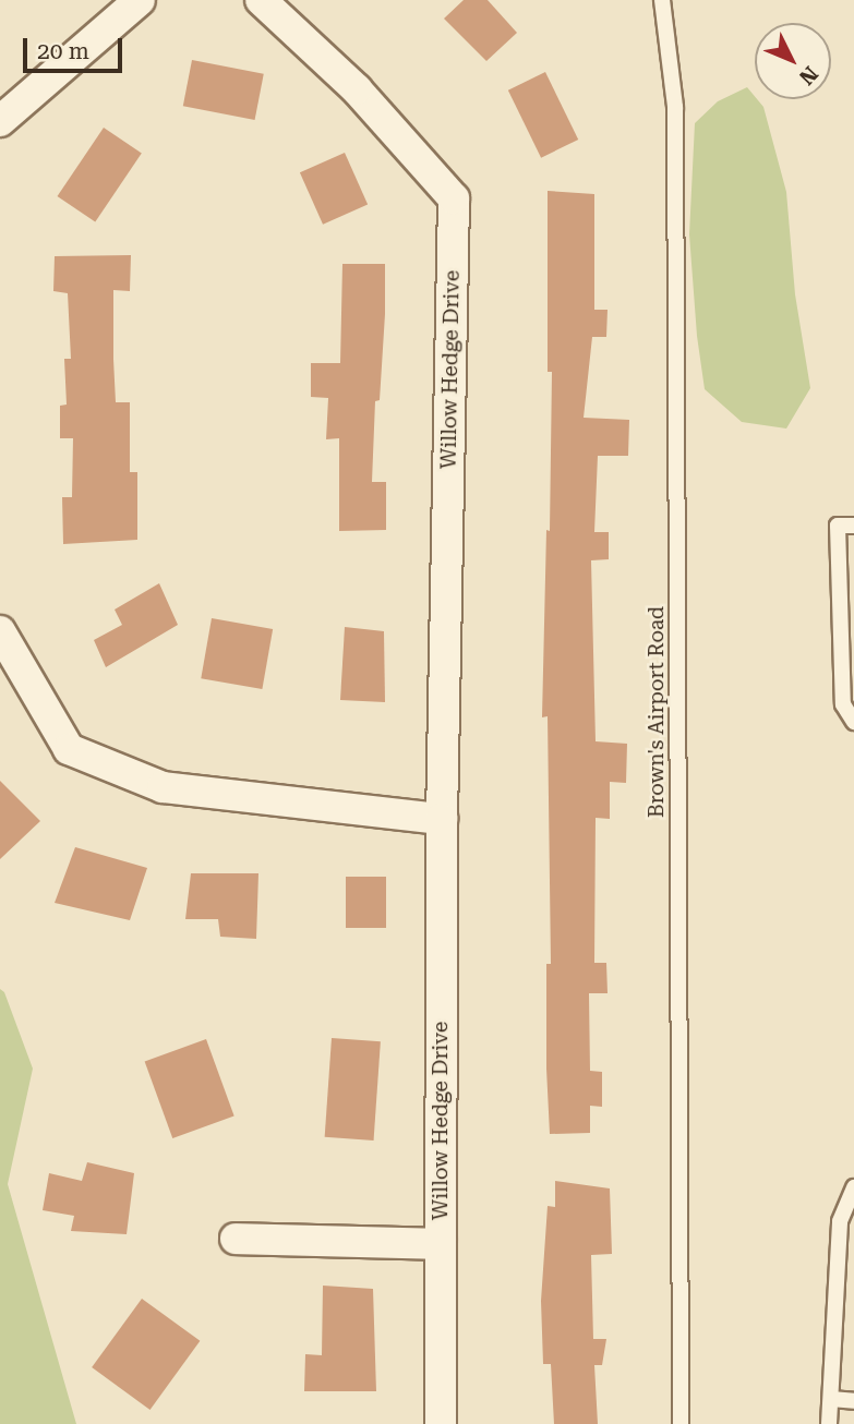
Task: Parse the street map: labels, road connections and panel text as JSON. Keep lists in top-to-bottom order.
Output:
{
  "streets": {
    "street": ["Willow Hedge Drive"],
    "lane": ["Brown's Airport Road"]
  },
  "scale_bar": "20 m",
  "north": "bottom right"
}
